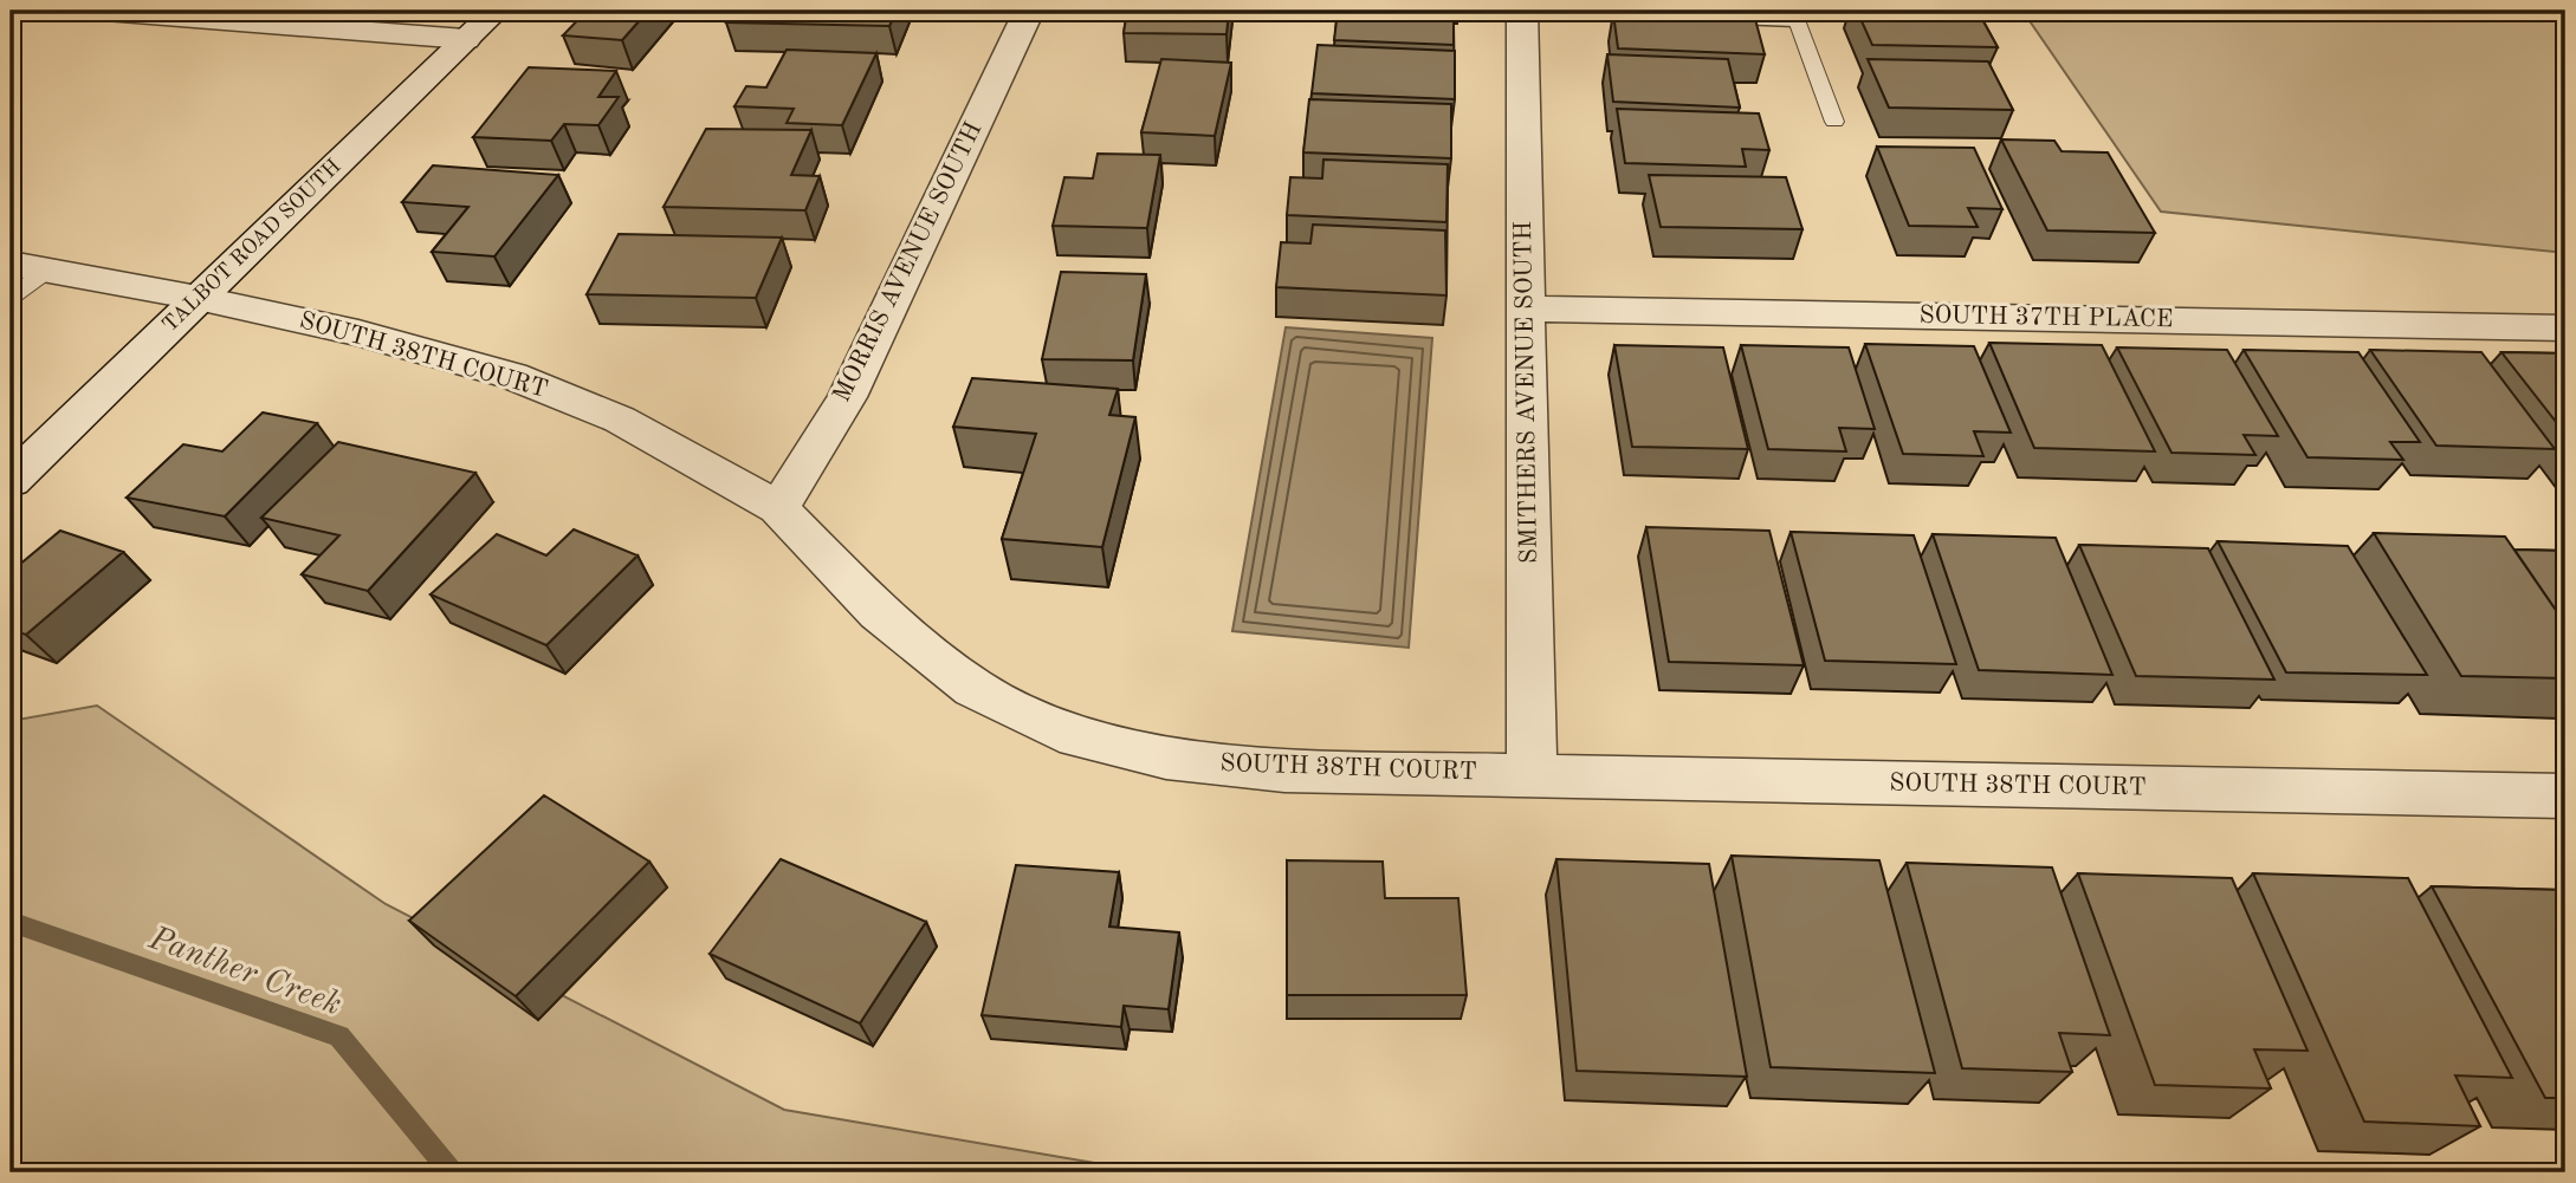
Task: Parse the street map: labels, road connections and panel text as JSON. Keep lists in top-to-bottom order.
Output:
{
  "streets": {
    "street": [
      "TALBOT ROAD SOUTH",
      "MORRIS AVENUE SOUTH",
      "SOUTH 37TH PLACE",
      "SOUTH 38TH COURT",
      "SMITHERS AVENUE SOUTH"
    ]
  },
  "crossings": [
    ["TALBOT ROAD SOUTH", "SOUTH 38TH COURT"],
    ["MORRIS AVENUE SOUTH", "SOUTH 38TH COURT"],
    ["SOUTH 37TH PLACE", "SMITHERS AVENUE SOUTH"],
    ["SOUTH 38TH COURT", "SMITHERS AVENUE SOUTH"]
  ],
  "water": ["Panther Creek"]
}
